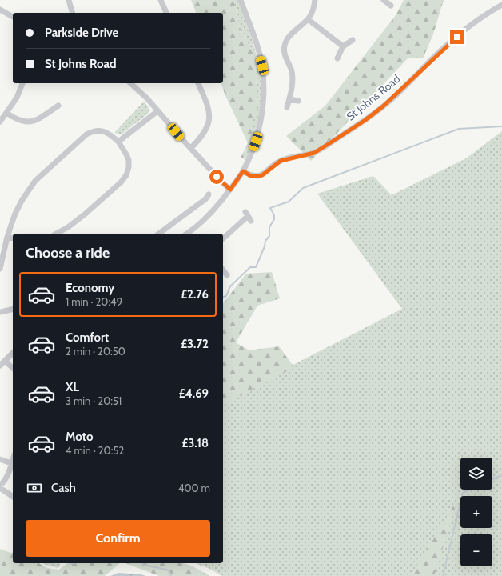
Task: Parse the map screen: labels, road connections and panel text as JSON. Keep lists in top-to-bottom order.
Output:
{
  "streets": {
    "street": ["St Johns Road"]
  },
  "page": {
    "banner": ["Parkside Drive", "St Johns Road"],
    "heading": "Choose a ride",
    "list": [
      {
        "name": "Economy",
        "note": "1 min · 20:49",
        "value": "£2.76"
      },
      {
        "name": "Comfort",
        "note": "2 min · 20:50",
        "value": "£3.72"
      },
      {
        "name": "XL",
        "note": "3 min · 20:51",
        "value": "£4.69"
      },
      {
        "name": "Moto",
        "note": "4 min · 20:52",
        "value": "£3.18"
      }
    ],
    "map_buttons": ["+", "−"],
    "pay": ["Cash", "400 m"],
    "buttons": "Confirm"
  }
}
